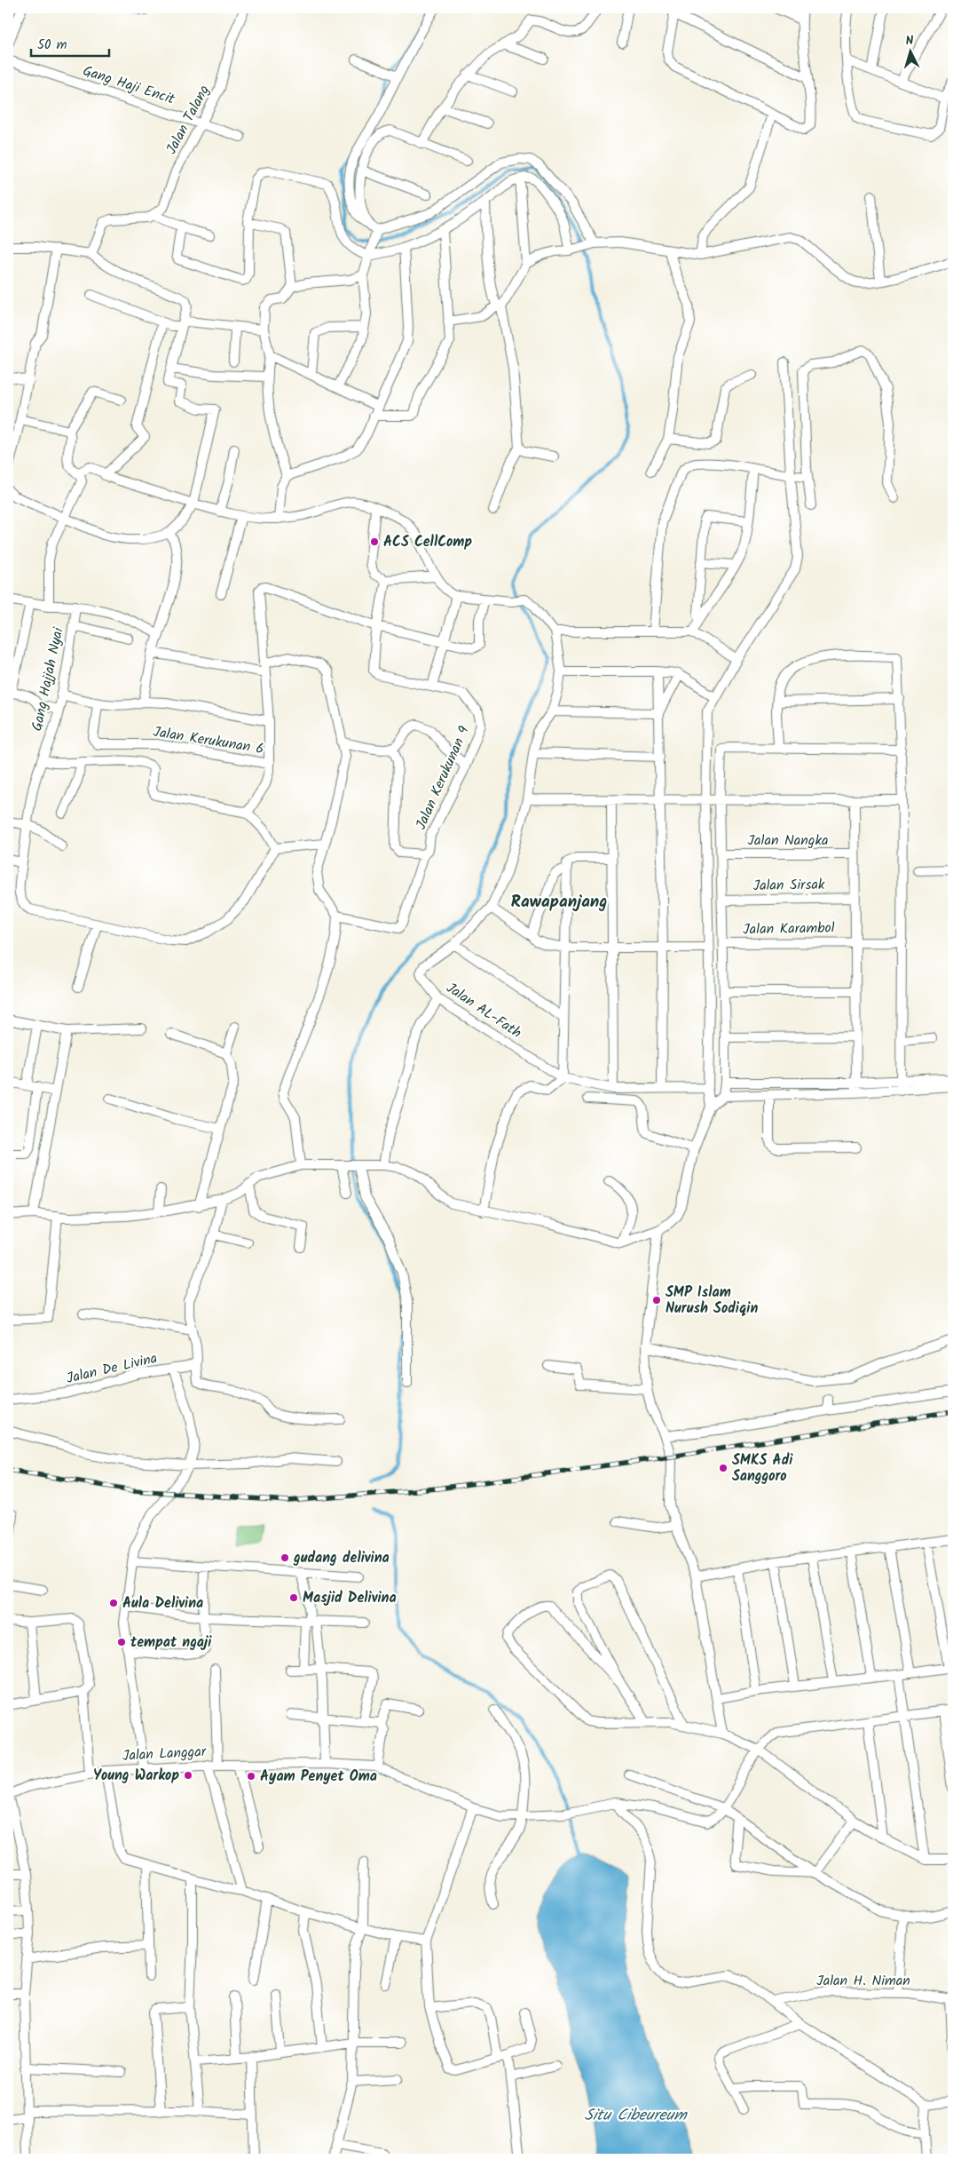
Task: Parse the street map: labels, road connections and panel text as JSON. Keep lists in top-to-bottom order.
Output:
{
  "streets": {
    "street": [
      "Gang Haji Encit",
      "Jalan Talang",
      "Gang Hajjah Nyai",
      "Jalan Kerukunan 6",
      "Jalan Kerukunan 9",
      "Jalan Nangka",
      "Jalan Sirsak",
      "Jalan Karambol",
      "Jalan AL-Fath",
      "Jalan De Livina",
      "Jalan Langgar",
      "Jalan H. Niman"
    ]
  },
  "crossings": [
    ["Gang Haji Encit", "Jalan Talang"],
    ["Jalan De Livina", "Jalan Langgar"]
  ],
  "districts": ["Rawapanjang"],
  "water": ["Situ Cibeureum"],
  "places": [
    "ACS CellComp",
    "SMP Islam Nurush Sodiqin",
    "SMKS Adi Sanggoro",
    "gudang delivina",
    "Masjid Delivina",
    "Aula Delivina",
    "tempat ngaji",
    "Young Warkop",
    "Ayam Penyet Oma"
  ],
  "scale_bar": "50 m",
  "north": "top"
}
